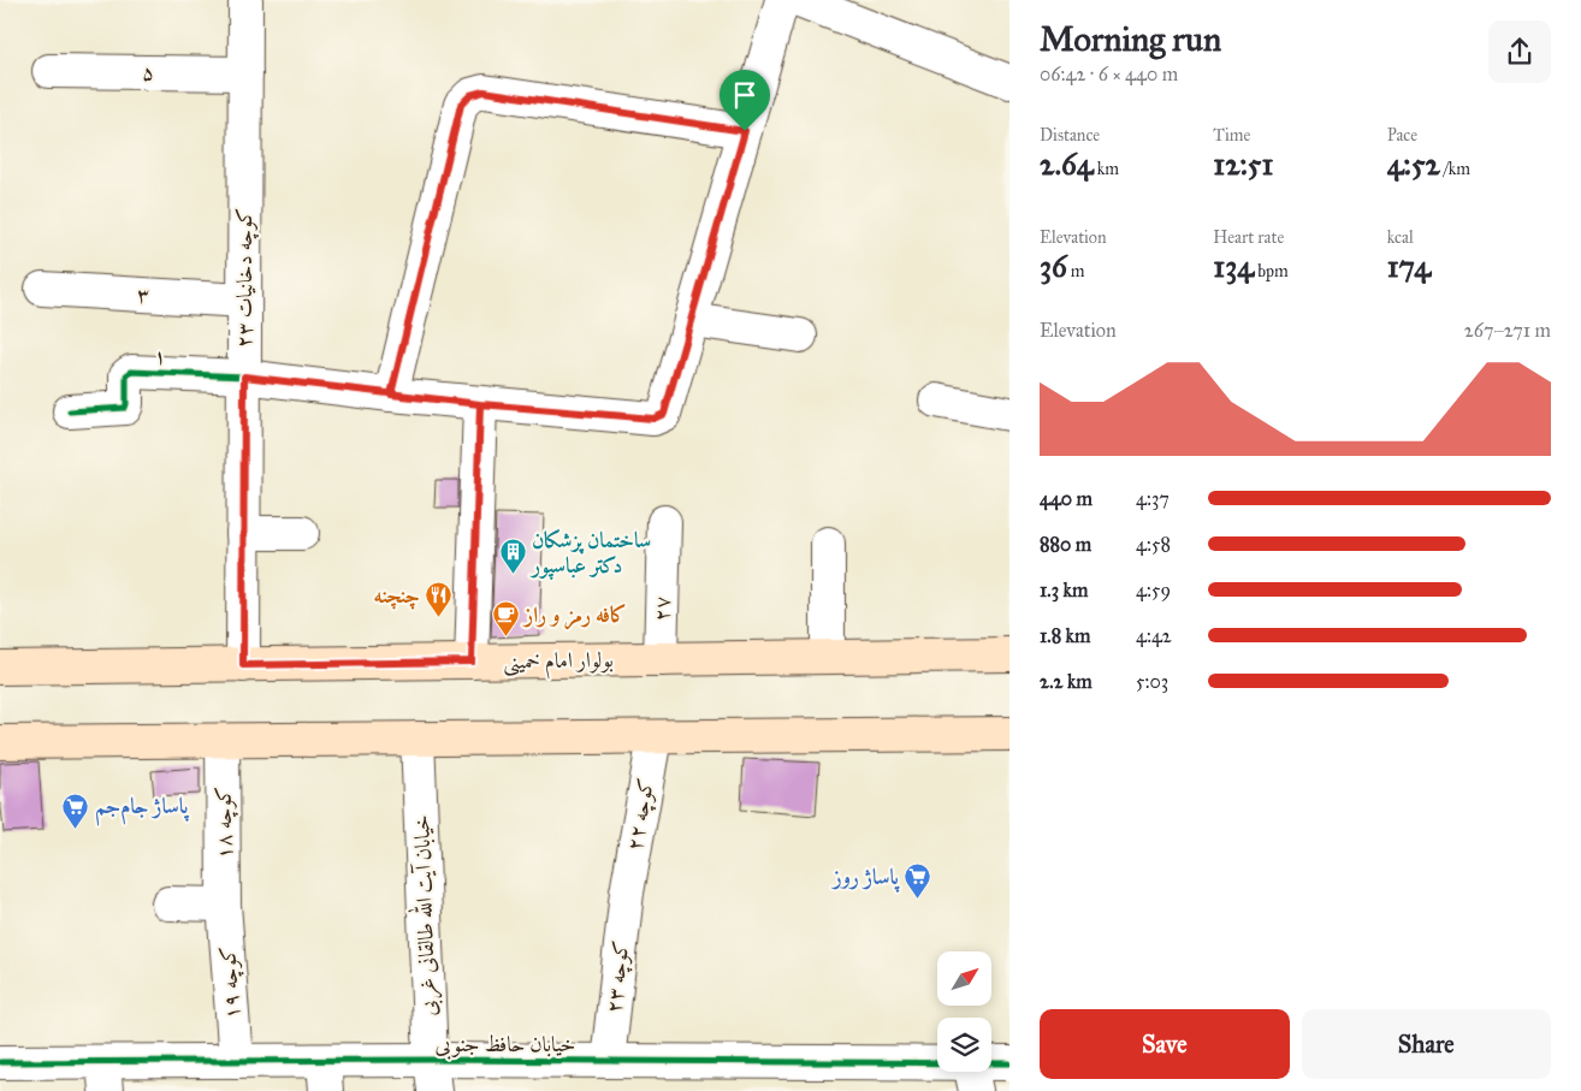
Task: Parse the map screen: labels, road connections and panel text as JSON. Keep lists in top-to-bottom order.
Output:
{
  "streets": {
    "main road": ["بولوار امام خمینی"],
    "street": [
      "۵",
      "کوچه دخانیات ۲۳",
      "۳",
      "۱",
      "۲۷",
      "کوچه ۲۲",
      "کوچه ۱۸",
      "خیابان آیت الله طالقانی غربی",
      "کوچه ۲۳",
      "کوچه ۱۹",
      "خیابان حافظ جنوبی"
    ]
  },
  "crossings": [
    ["۵", "کوچه دخانیات ۲۳"],
    ["کوچه دخانیات ۲۳", "۳"],
    ["کوچه دخانیات ۲۳", "۱"],
    ["کوچه دخانیات ۲۳", "بولوار امام خمینی"],
    ["۲۷", "بولوار امام خمینی"],
    ["کوچه ۲۲", "کوچه ۲۳"],
    ["کوچه ۱۸", "کوچه ۱۹"],
    ["خیابان آیت الله طالقانی غربی", "خیابان حافظ جنوبی"],
    ["کوچه ۲۳", "خیابان حافظ جنوبی"],
    ["کوچه ۱۹", "خیابان حافظ جنوبی"]
  ],
  "places": {
    "building": ["ساختمان پزشکان دکتر عباسپور"],
    "restaurant": ["چنچنه"],
    "cafe": ["کافه رمز و راز"],
    "supermarket": ["پاساژ جام‌جم", "پاساژ روز"]
  },
  "north": "top right",
  "page": {
    "heading": ["Morning run", "06:42 · 6 × 440 m"],
    "stats": [
      ["Distance", "2.64 km"],
      ["Time", "12:51"],
      ["Pace", "4:52 /km"],
      ["Elevation", "36 m"],
      ["Heart rate", "134 bpm"],
      ["kcal", "174"]
    ],
    "chart": ["Elevation", "267–271 m"],
    "list": [
      {
        "name": "440 m",
        "note": "4:37"
      },
      {
        "name": "880 m",
        "note": "4:58"
      },
      {
        "name": "1.3 km",
        "note": "4:59"
      },
      {
        "name": "1.8 km",
        "note": "4:42"
      },
      {
        "name": "2.2 km",
        "note": "5:03"
      }
    ],
    "buttons": ["Save", "Share"]
  }
}
